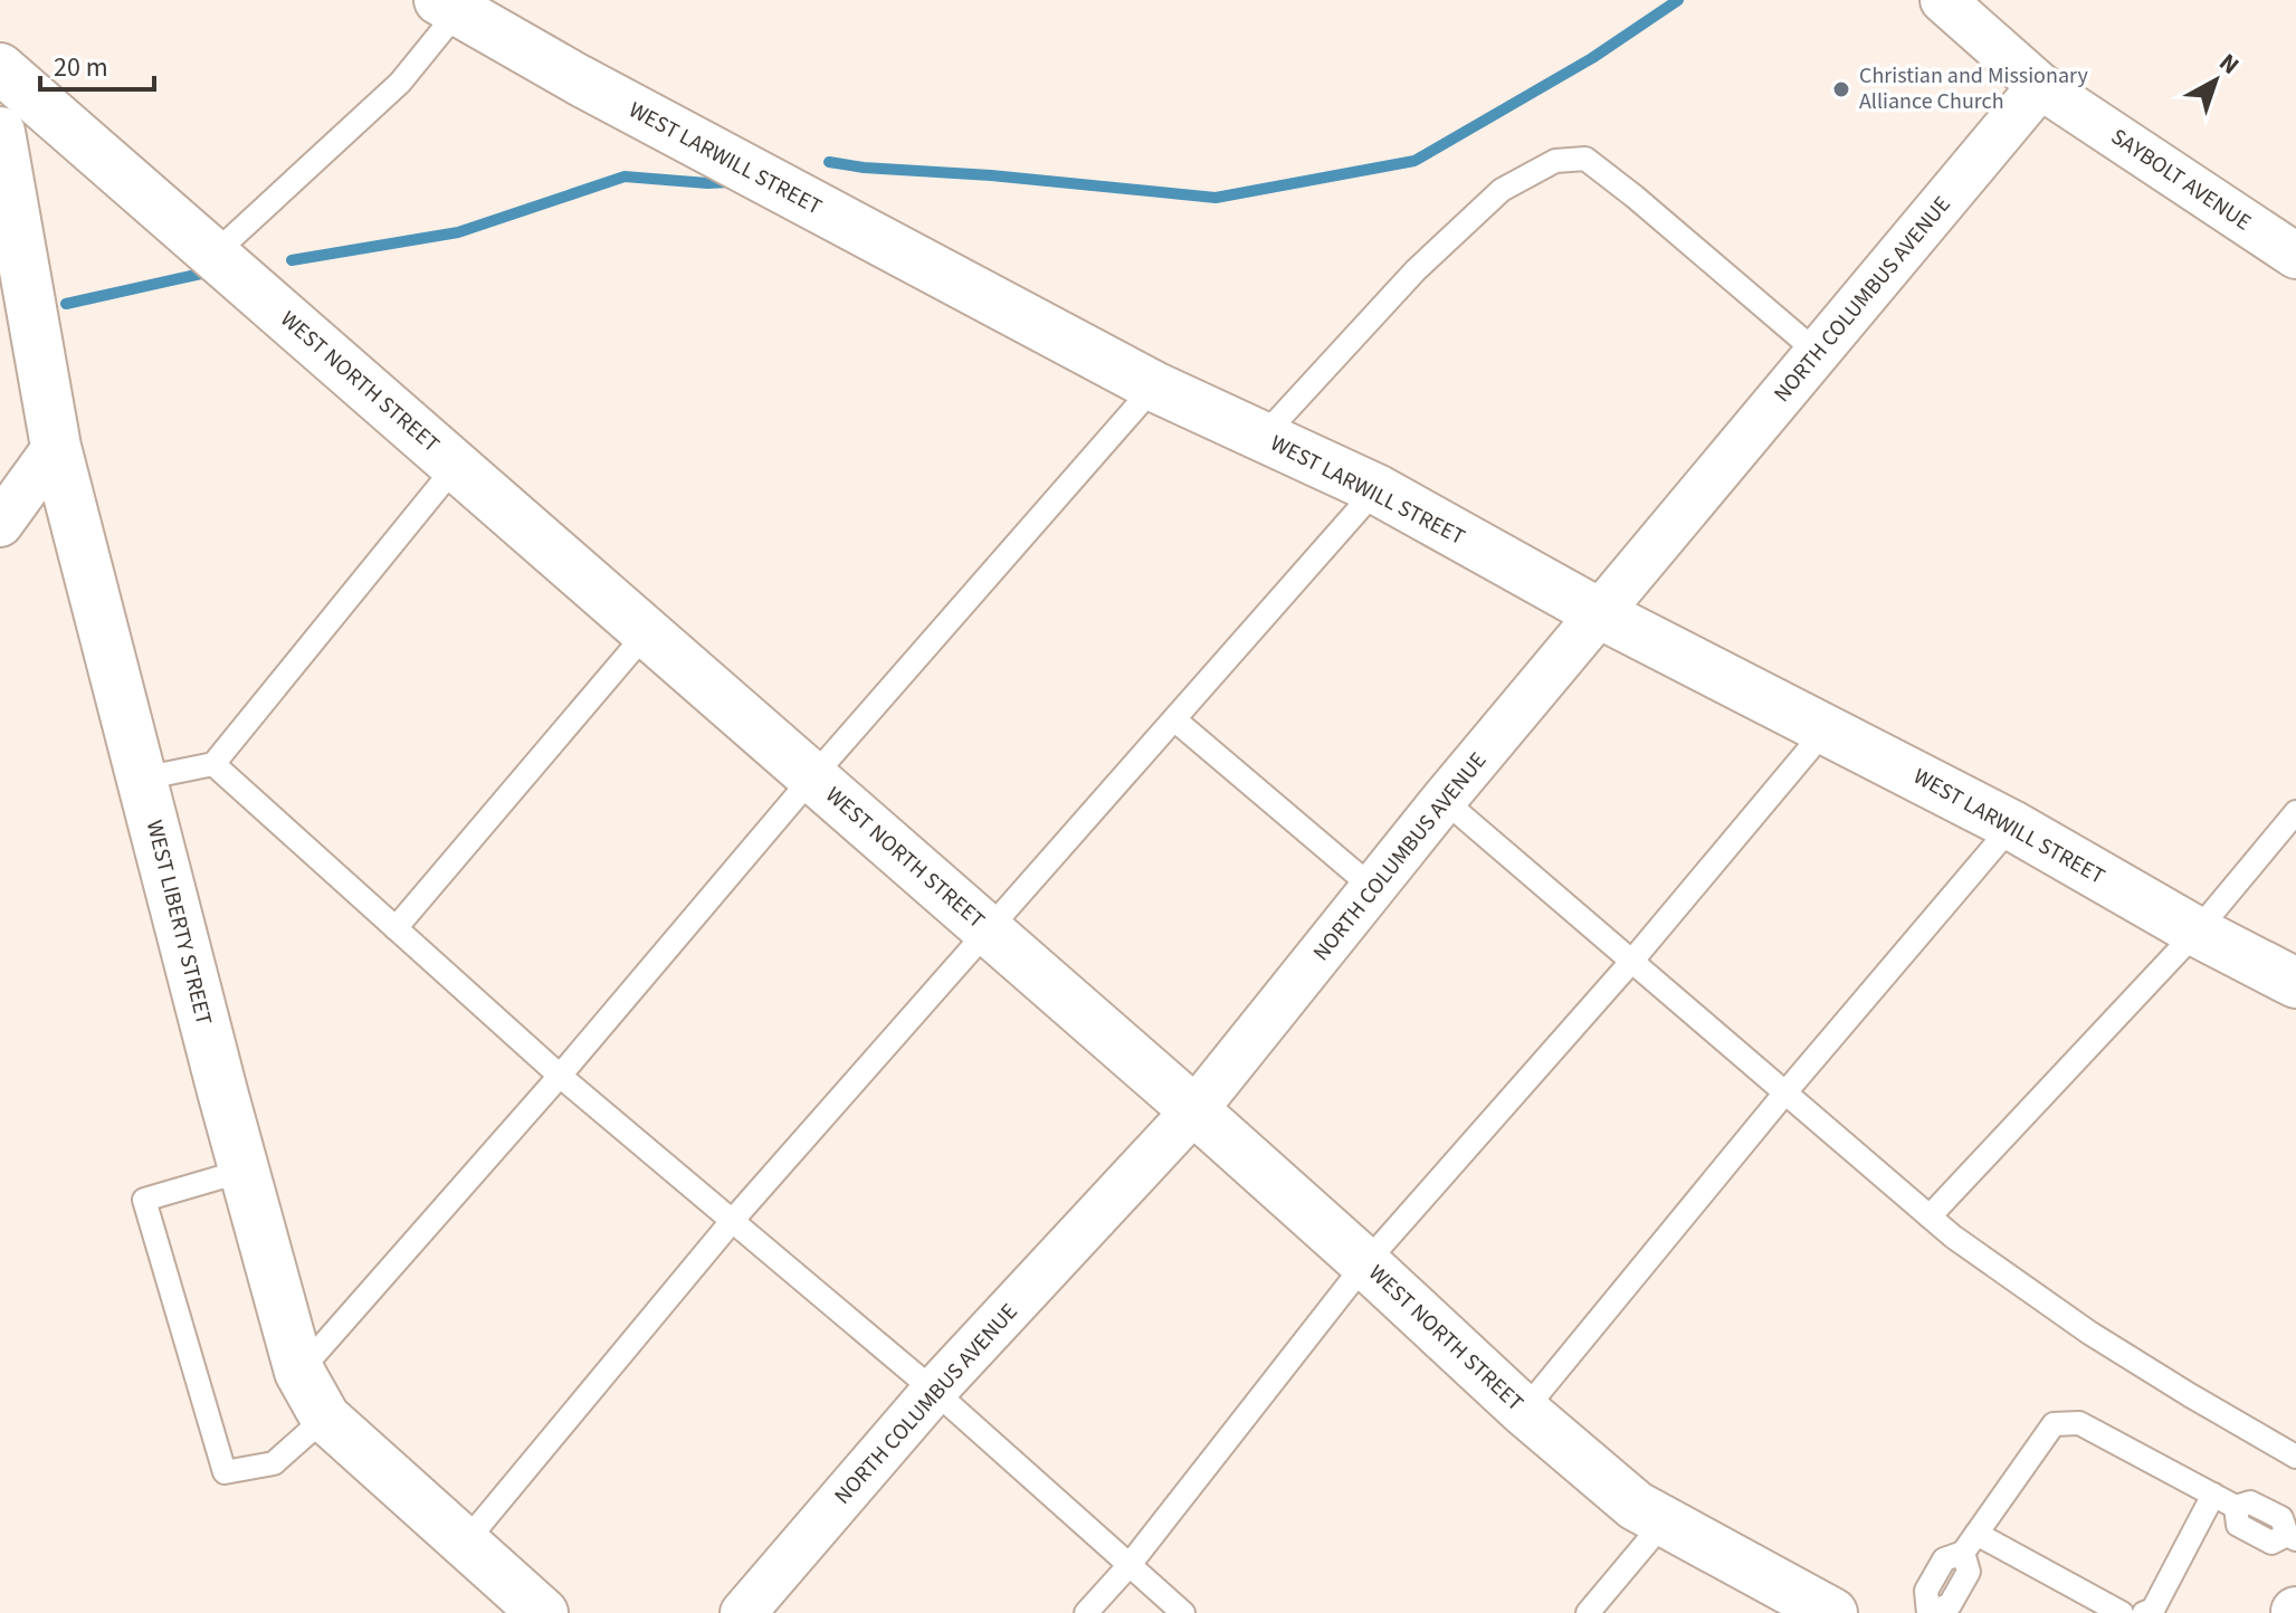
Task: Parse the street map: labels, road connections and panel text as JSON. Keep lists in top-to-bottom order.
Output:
{
  "streets": {
    "street": [
      "WEST LARWILL STREET",
      "SAYBOLT AVENUE",
      "NORTH COLUMBUS AVENUE",
      "WEST NORTH STREET",
      "WEST LIBERTY STREET"
    ]
  },
  "crossings": [
    ["WEST LARWILL STREET", "NORTH COLUMBUS AVENUE"],
    ["SAYBOLT AVENUE", "NORTH COLUMBUS AVENUE"],
    ["NORTH COLUMBUS AVENUE", "WEST NORTH STREET"]
  ],
  "places": ["Christian and Missionary Alliance Church"],
  "scale_bar": "20 m",
  "north": "top right"
}
